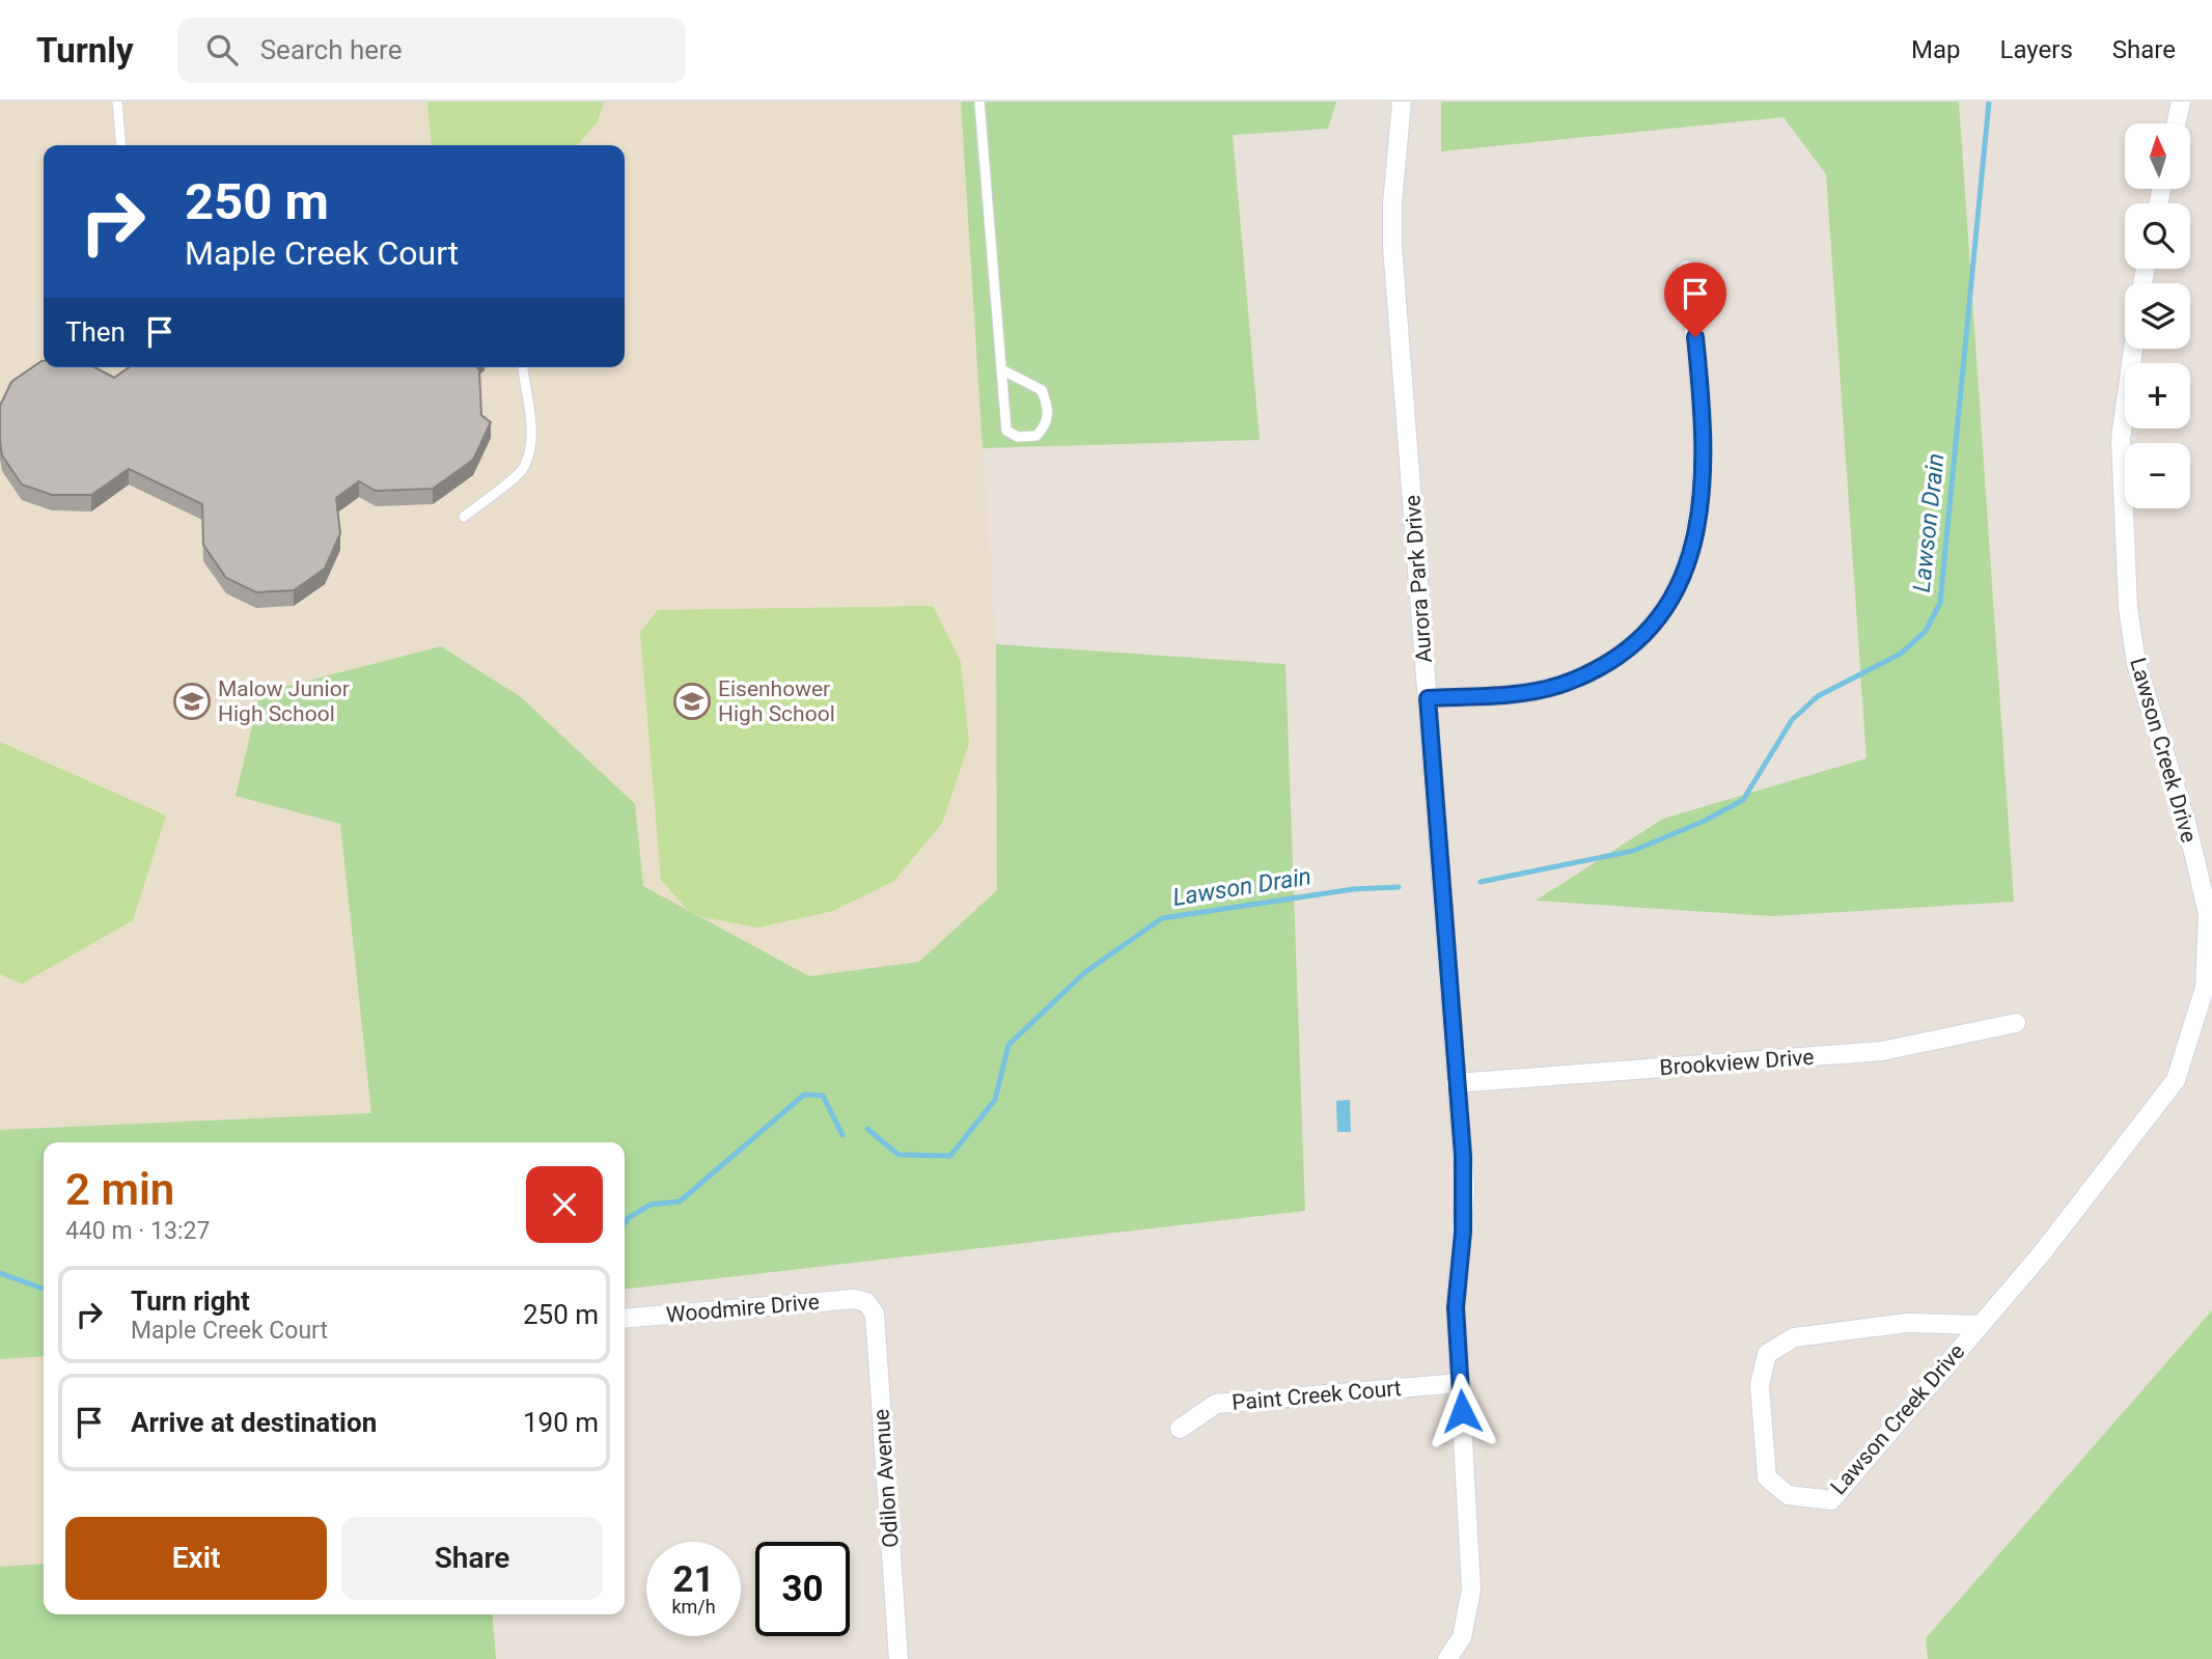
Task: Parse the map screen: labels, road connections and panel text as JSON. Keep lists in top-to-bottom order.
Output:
{
  "streets": {
    "street": [
      "Aurora Park Drive",
      "Lawson Creek Drive",
      "Brookview Drive",
      "Woodmire Drive",
      "Paint Creek Court",
      "Odilon Avenue"
    ]
  },
  "crossings": [
    ["Aurora Park Drive", "Brookview Drive"],
    ["Aurora Park Drive", "Paint Creek Court"],
    ["Woodmire Drive", "Odilon Avenue"]
  ],
  "water": ["Lawson Drain"],
  "places": {
    "school or university": ["Malow Junior High School", "Eisenhower High School"]
  },
  "north": "top",
  "page": {
    "header": "Turnly",
    "search": "Search here",
    "nav": ["Map", "Layers", "Share"],
    "map_buttons": ["+", "−"],
    "turn": ["250 m", "Maple Creek Court"],
    "then": "Then",
    "heading": ["2 min", "440 m · 13:27"],
    "list": [
      {
        "name": "Turn right",
        "note": "Maple Creek Court",
        "value": "250 m"
      },
      {
        "name": "Arrive at destination",
        "value": "190 m"
      }
    ],
    "buttons": ["Exit", "Share"],
    "speed": "21 km/h",
    "limit": "30"
  }
}
